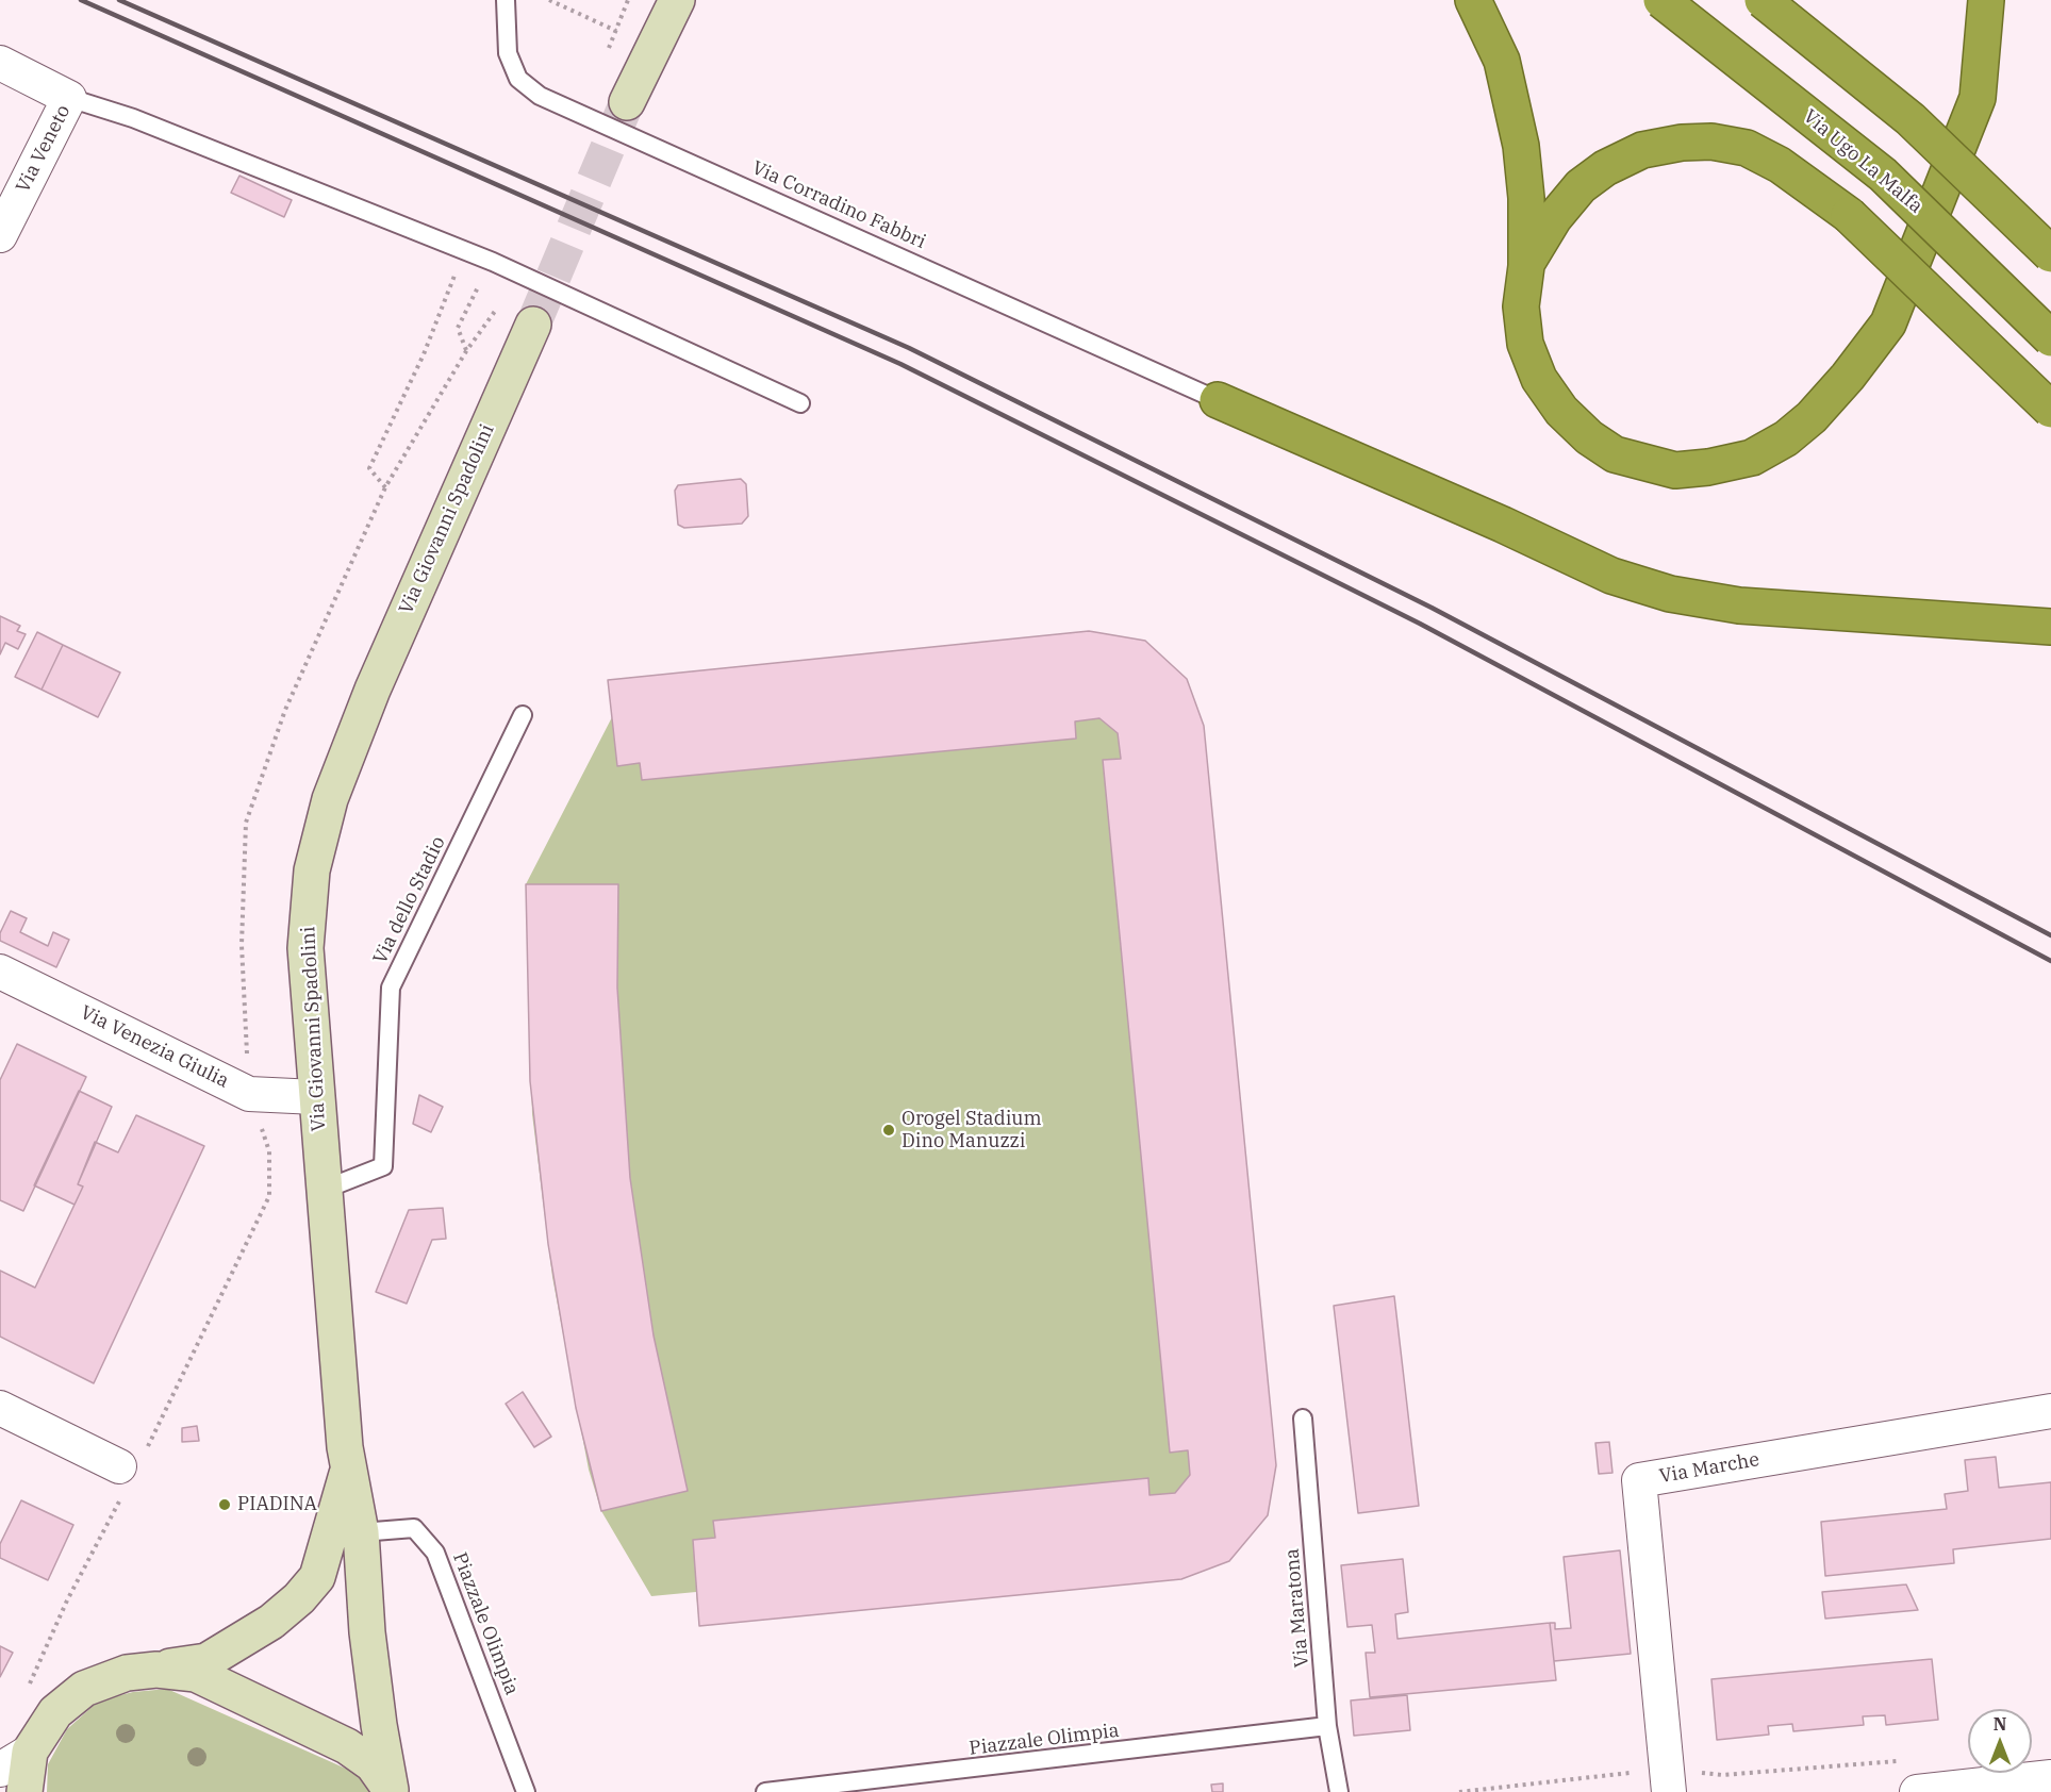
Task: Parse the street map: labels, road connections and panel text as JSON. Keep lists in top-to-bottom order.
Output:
{
  "streets": {
    "highway": ["Via Ugo La Malfa"],
    "main road": ["Via Giovanni Spadolini"],
    "street": ["Via Veneto", "Via Venezia Giulia", "Via Marche"],
    "lane": [
      "Via Corradino Fabbri",
      "Via dello Stadio",
      "Via Maratona",
      "Piazzale Olimpia"
    ]
  },
  "crossings": [
    ["Via Giovanni Spadolini", "Via dello Stadio"],
    ["Via Giovanni Spadolini", "Via Venezia Giulia"],
    ["Via Maratona", "Piazzale Olimpia"]
  ],
  "places": ["Orogel Stadium Dino Manuzzi", "PIADINA"],
  "north": "top"
}
